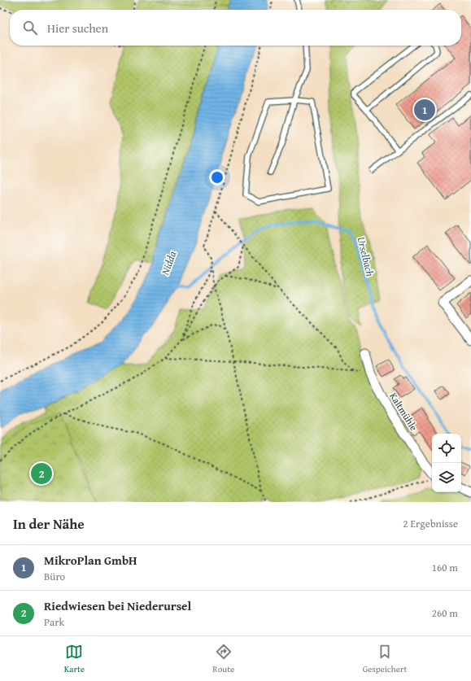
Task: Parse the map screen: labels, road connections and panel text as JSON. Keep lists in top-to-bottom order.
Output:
{
  "streets": {
    "street": ["Kaltmühle"]
  },
  "water": ["Urselbach", "Nidda"],
  "page": {
    "search": "Hier suchen",
    "pins": ["1", "2"],
    "heading": ["In der Nähe", "2 Ergebnisse"],
    "list": [
      {
        "mark": "1",
        "name": "MikroPlan GmbH",
        "note": "Büro",
        "value": "160 m"
      },
      {
        "mark": "2",
        "name": "Riedwiesen bei Niederursel",
        "note": "Park",
        "value": "260 m"
      }
    ],
    "nav": ["Karte", "Route", "Gespeichert"]
  }
}
